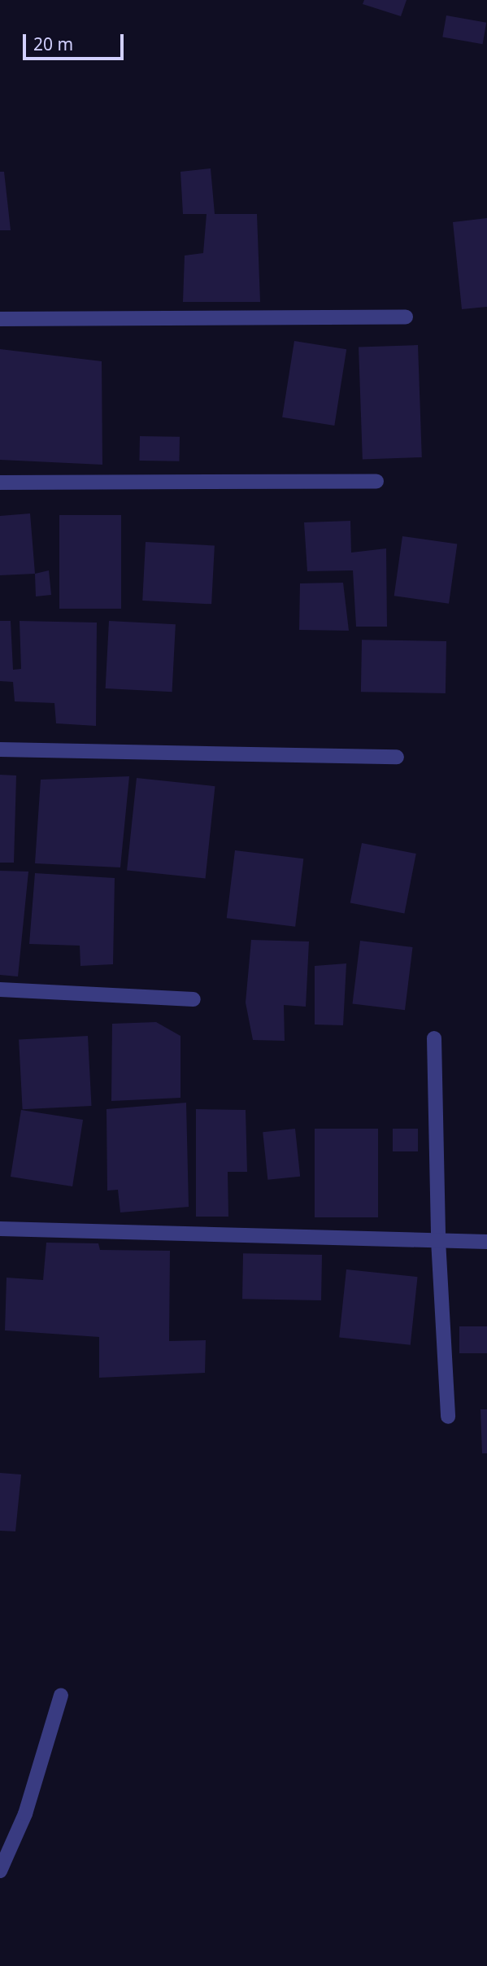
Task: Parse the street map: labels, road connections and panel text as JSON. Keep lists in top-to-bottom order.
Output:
{
  "scale_bar": "20 m"
}
